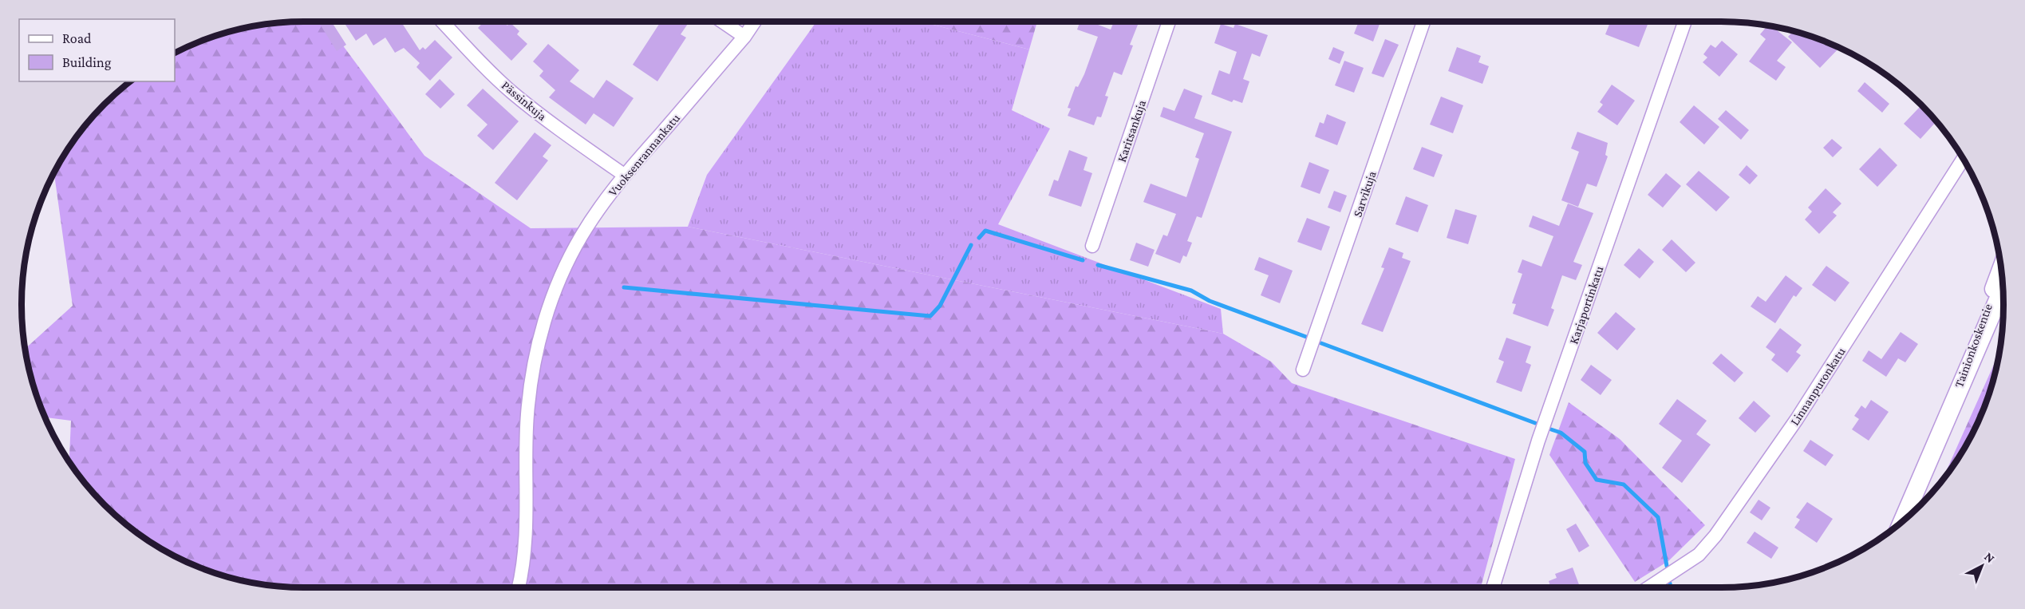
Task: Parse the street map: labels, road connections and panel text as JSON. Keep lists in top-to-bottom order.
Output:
{
  "streets": {
    "main road": ["Tainionkoskentie"],
    "street": [
      "Pässinkuja",
      "Karitsankuja",
      "Vuoksenrannankatu",
      "Sarvikuja",
      "Karjaportinkatu",
      "Linnanpuronkatu"
    ]
  },
  "crossings": [
    ["Pässinkuja", "Vuoksenrannankatu"]
  ],
  "legend": ["Road", "Building"],
  "north": "top right"
}
